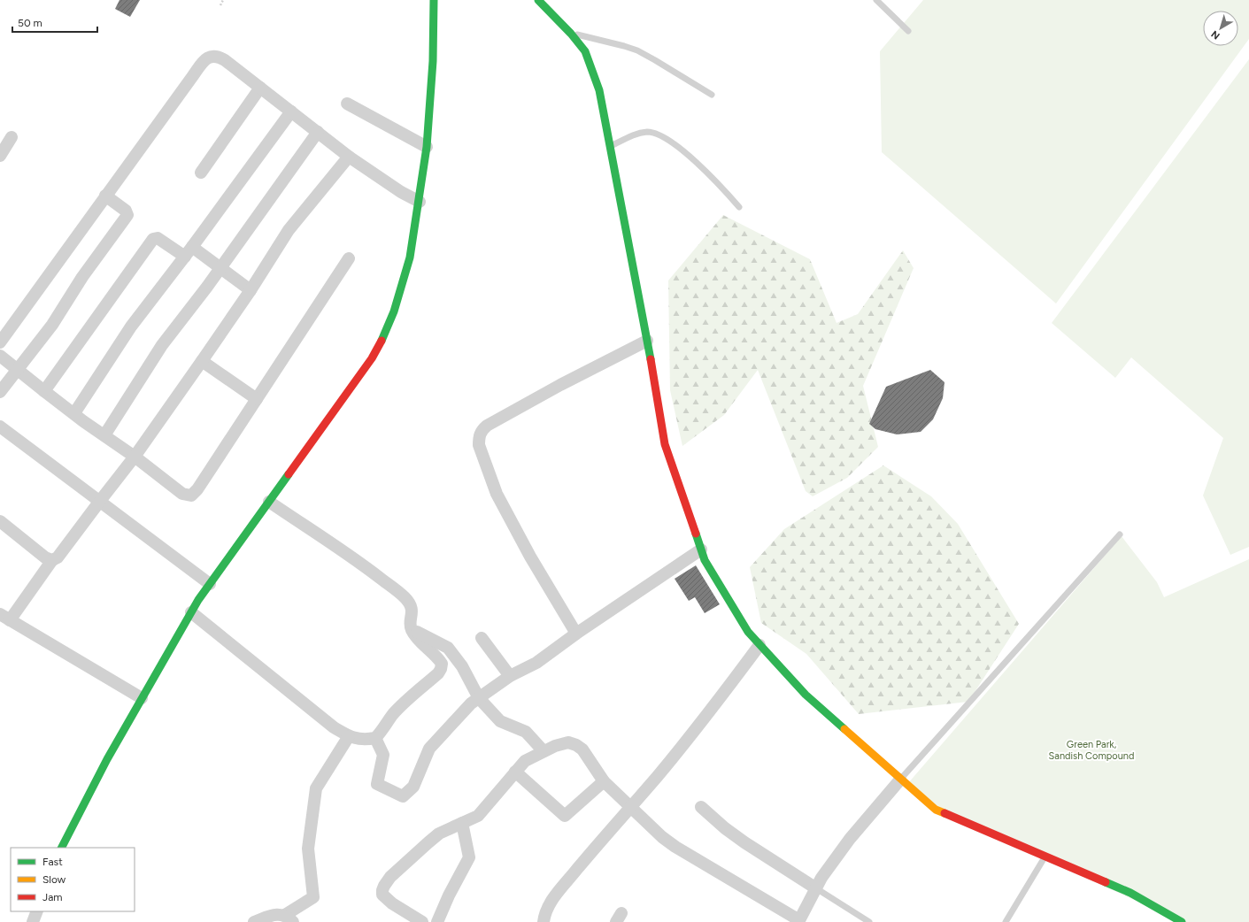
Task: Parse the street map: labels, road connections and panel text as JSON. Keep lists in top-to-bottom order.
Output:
{
  "parks": ["Green Park, Sandish Compound"],
  "legend": ["Fast", "Slow", "Jam"],
  "scale_bar": "50 m",
  "north": "bottom left"
}
